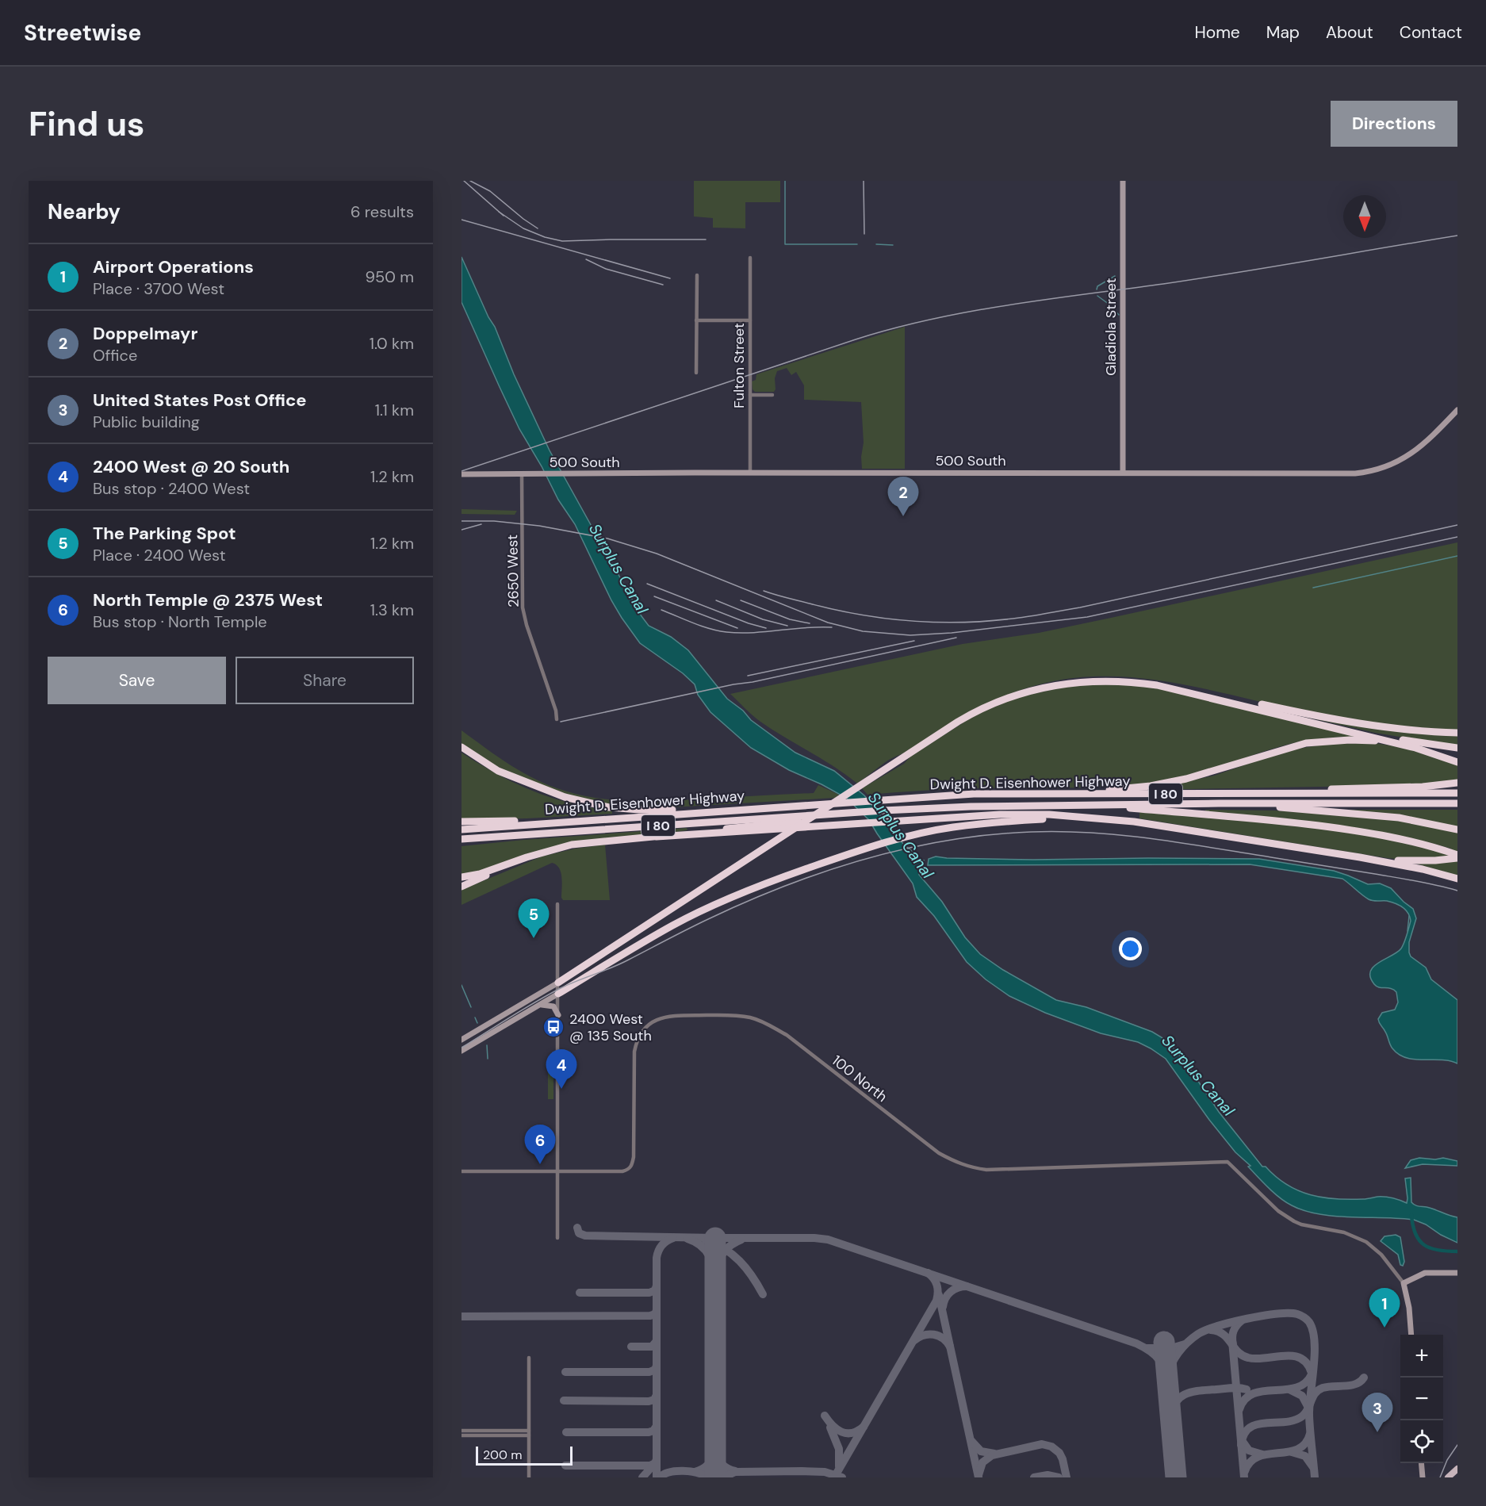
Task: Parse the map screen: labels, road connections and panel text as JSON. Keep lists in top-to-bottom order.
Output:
{
  "streets": {
    "highway": ["Dwight D. Eisenhower Highway", "I 80"],
    "street": [
      "Gladiola Street",
      "Fulton Street",
      "500 South",
      "2650 West",
      "100 North"
    ]
  },
  "crossings": [
    ["Gladiola Street", "500 South"],
    ["Fulton Street", "500 South"],
    ["500 South", "2650 West"]
  ],
  "water": ["Surplus Canal"],
  "places": {
    "bus stop": ["2400 West @ 135 South"]
  },
  "scale_bar": "200 m",
  "north": "bottom",
  "page": {
    "header": "Streetwise",
    "nav": [
      "Home",
      "Map",
      "About",
      "Contact"
    ],
    "buttons": [
      "Directions",
      ["Save", "Share"]
    ],
    "title": "Find us",
    "heading": ["Nearby", "6 results"],
    "list": [
      {
        "mark": "1",
        "name": "Airport Operations",
        "note": "Place · 3700 West",
        "value": "950 m"
      },
      {
        "mark": "2",
        "name": "Doppelmayr",
        "note": "Office",
        "value": "1.0 km"
      },
      {
        "mark": "3",
        "name": "United States Post Office",
        "note": "Public building",
        "value": "1.1 km"
      },
      {
        "mark": "4",
        "name": "2400 West @ 20 South",
        "note": "Bus stop · 2400 West",
        "value": "1.2 km"
      },
      {
        "mark": "5",
        "name": "The Parking Spot",
        "note": "Place · 2400 West",
        "value": "1.2 km"
      },
      {
        "mark": "6",
        "name": "North Temple @ 2375 West",
        "note": "Bus stop · North Temple",
        "value": "1.3 km"
      }
    ],
    "pins": [
      "2",
      "5",
      "4",
      "6",
      "1",
      "3"
    ],
    "map_buttons": ["+", "−"],
    "scale": "200 m"
  }
}
